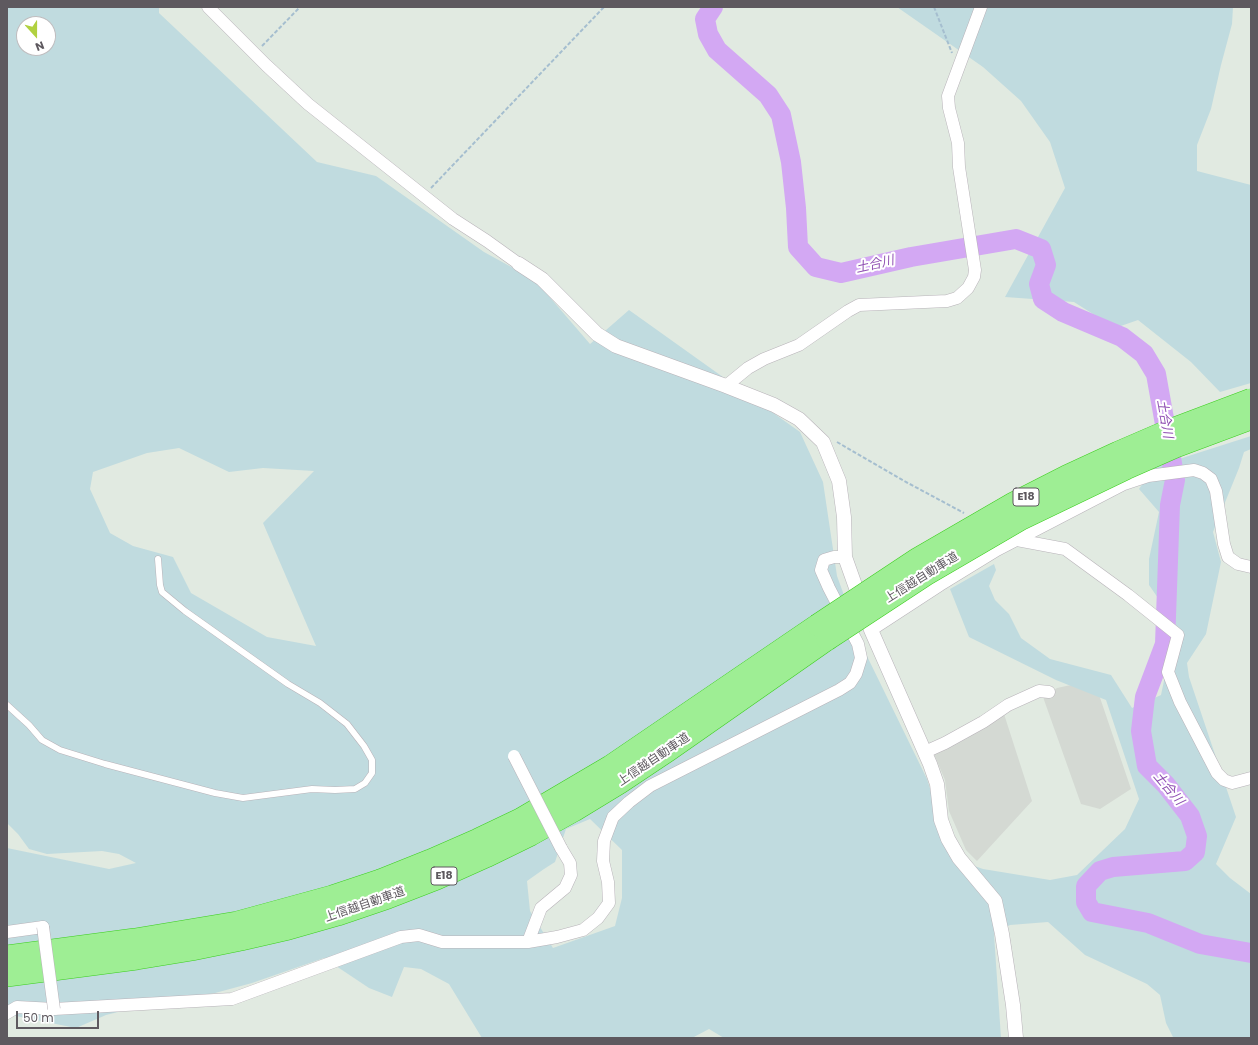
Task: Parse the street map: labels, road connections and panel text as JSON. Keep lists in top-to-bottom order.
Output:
{
  "streets": {
    "highway": ["E18", "上信越自動車道"]
  },
  "water": ["土合川"],
  "scale_bar": "50 m",
  "north": "bottom"
}
